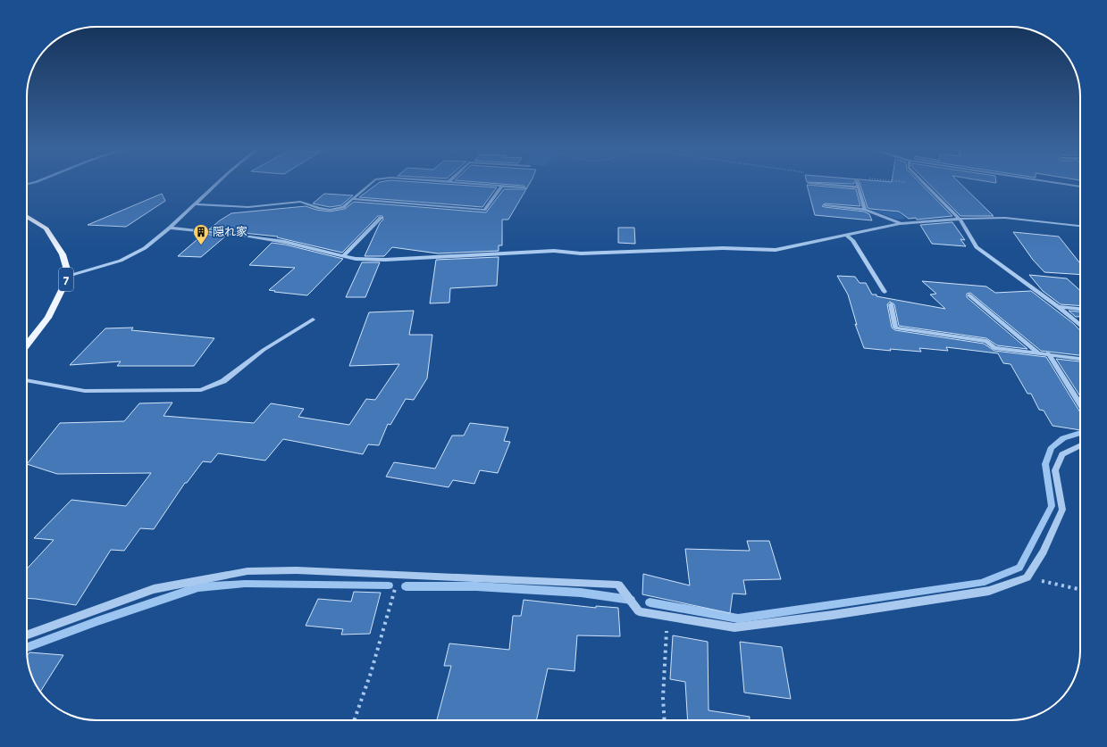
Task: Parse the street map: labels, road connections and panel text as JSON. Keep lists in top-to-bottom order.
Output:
{
  "streets": {
    "main road": ["7"]
  },
  "places": {
    "building": ["隠れ家"]
  }
}
